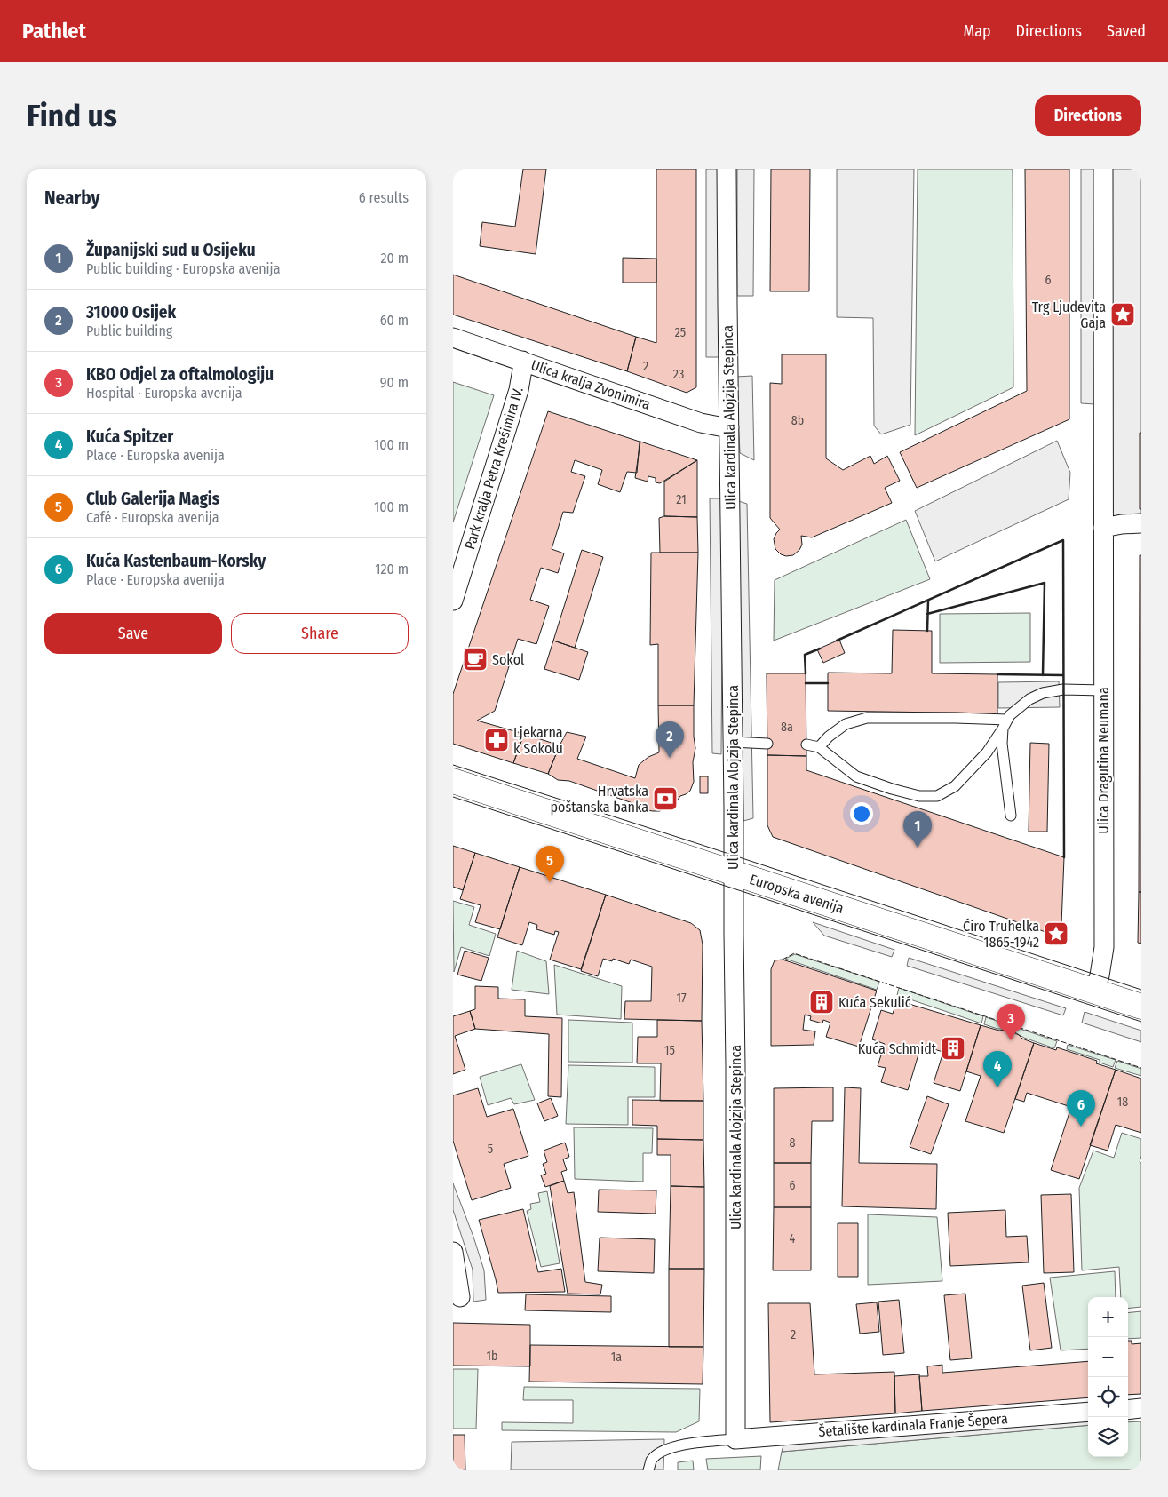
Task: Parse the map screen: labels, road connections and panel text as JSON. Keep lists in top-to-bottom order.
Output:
{
  "streets": {
    "street": [
      "Ulica kralja Zvonimira",
      "Ulica kardinala Alojzija Stepinca",
      "Park kralja Petra Krešimira IV.",
      "Ulica Dragutina Neumana",
      "Europska avenija",
      "Šetalište kardinala Franje Šepera"
    ]
  },
  "crossings": [
    ["Ulica kralja Zvonimira", "Ulica kardinala Alojzija Stepinca"],
    ["Ulica kralja Zvonimira", "Park kralja Petra Krešimira IV."],
    ["Ulica kardinala Alojzija Stepinca", "Europska avenija"],
    ["Ulica kardinala Alojzija Stepinca", "Šetalište kardinala Franje Šepera"],
    ["Ulica Dragutina Neumana", "Europska avenija"]
  ],
  "places": {
    "place": ["Trg Ljudevita Gaja", "Ćiro Truhelka 1865-1942"],
    "cafe": ["Sokol"],
    "pharmacy": ["Ljekarna k Sokolu"],
    "bank": ["Hrvatska poštanska banka"],
    "building": ["Kuća Sekulić", "Kuća Schmidt"]
  },
  "house_numbers": [
    "6",
    "25",
    "2",
    "23",
    "8b",
    "21",
    "8a",
    "17",
    "15",
    "18",
    "8",
    "5",
    "6",
    "4",
    "2",
    "1b",
    "1a"
  ],
  "page": {
    "header": "Pathlet",
    "nav": ["Map", "Directions", "Saved"],
    "buttons": [
      "Directions",
      ["Save", "Share"]
    ],
    "title": "Find us",
    "heading": ["Nearby", "6 results"],
    "list": [
      {
        "mark": "1",
        "name": "Županijski sud u Osijeku",
        "note": "Public building · Europska avenija",
        "value": "20 m"
      },
      {
        "mark": "2",
        "name": "31000 Osijek",
        "note": "Public building",
        "value": "60 m"
      },
      {
        "mark": "3",
        "name": "KBO Odjel za oftalmologiju",
        "note": "Hospital · Europska avenija",
        "value": "90 m"
      },
      {
        "mark": "4",
        "name": "Kuća Spitzer",
        "note": "Place · Europska avenija",
        "value": "100 m"
      },
      {
        "mark": "5",
        "name": "Club Galerija Magis",
        "note": "Café · Europska avenija",
        "value": "100 m"
      },
      {
        "mark": "6",
        "name": "Kuća Kastenbaum-Korsky",
        "note": "Place · Europska avenija",
        "value": "120 m"
      }
    ],
    "pins": [
      "2",
      "1",
      "5",
      "3",
      "4",
      "6"
    ],
    "map_buttons": ["+", "−"]
  }
}
